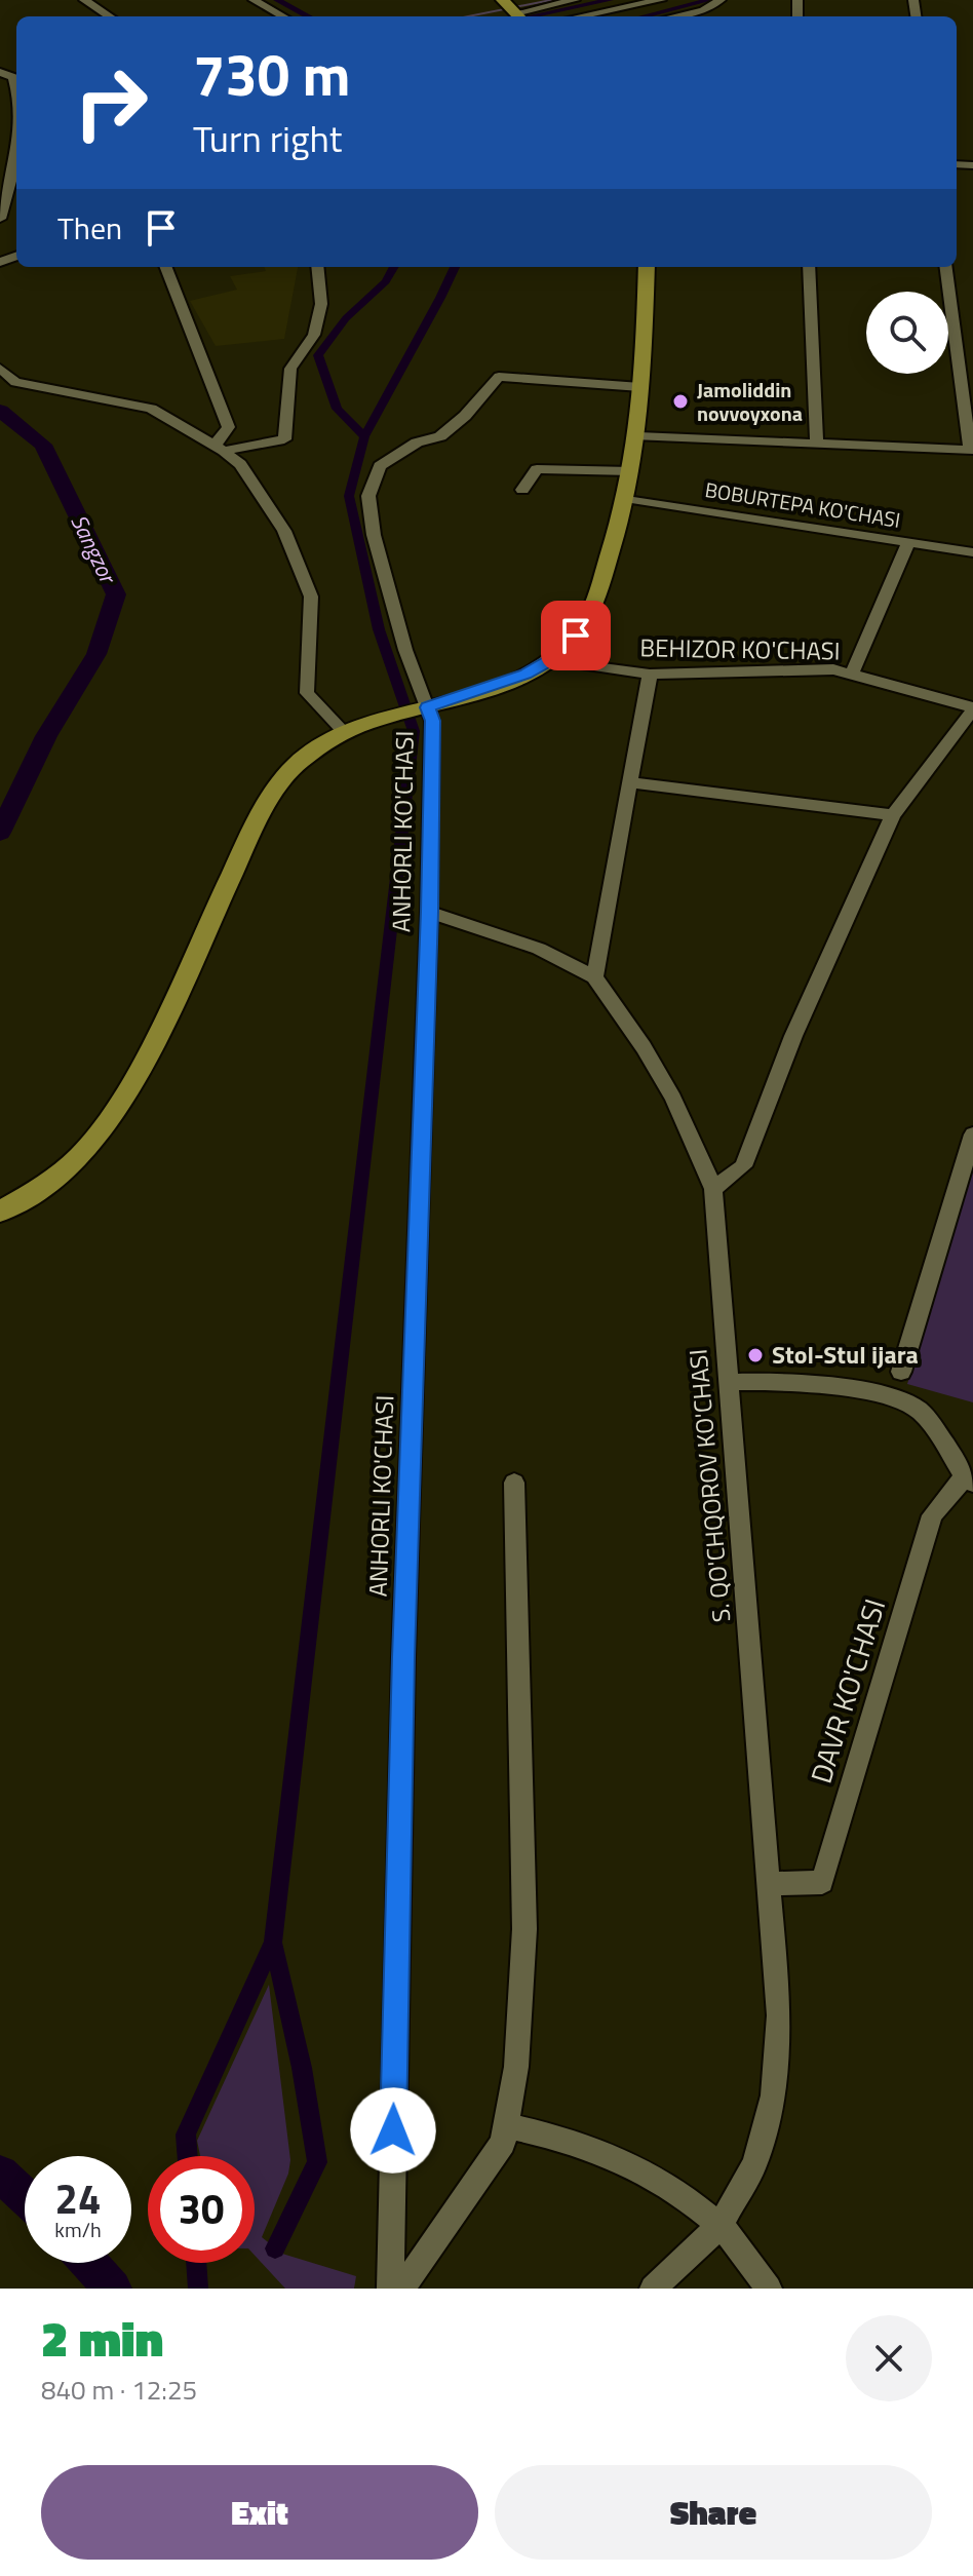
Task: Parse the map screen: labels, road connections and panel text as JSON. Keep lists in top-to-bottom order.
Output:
{
  "streets": {
    "street": [
      "BOBURTEPA KO'CHASI",
      "BEHIZOR KO'CHASI",
      "ANHORLI KO'CHASI",
      "S. QO'CHQOROV KO'CHASI",
      "DAVR KO'CHASI"
    ]
  },
  "crossings": [
    ["S. QO'CHQOROV KO'CHASI", "DAVR KO'CHASI"]
  ],
  "water": ["Sangzor"],
  "places": ["Jamoliddin novvoyxona", "Stol-Stul ijara"],
  "page": {
    "turn": ["730 m", "Turn right"],
    "then": "Then",
    "speed": "24 km/h",
    "limit": "30",
    "heading": ["2 min", "840 m · 12:25"],
    "buttons": ["Exit", "Share"]
  }
}
